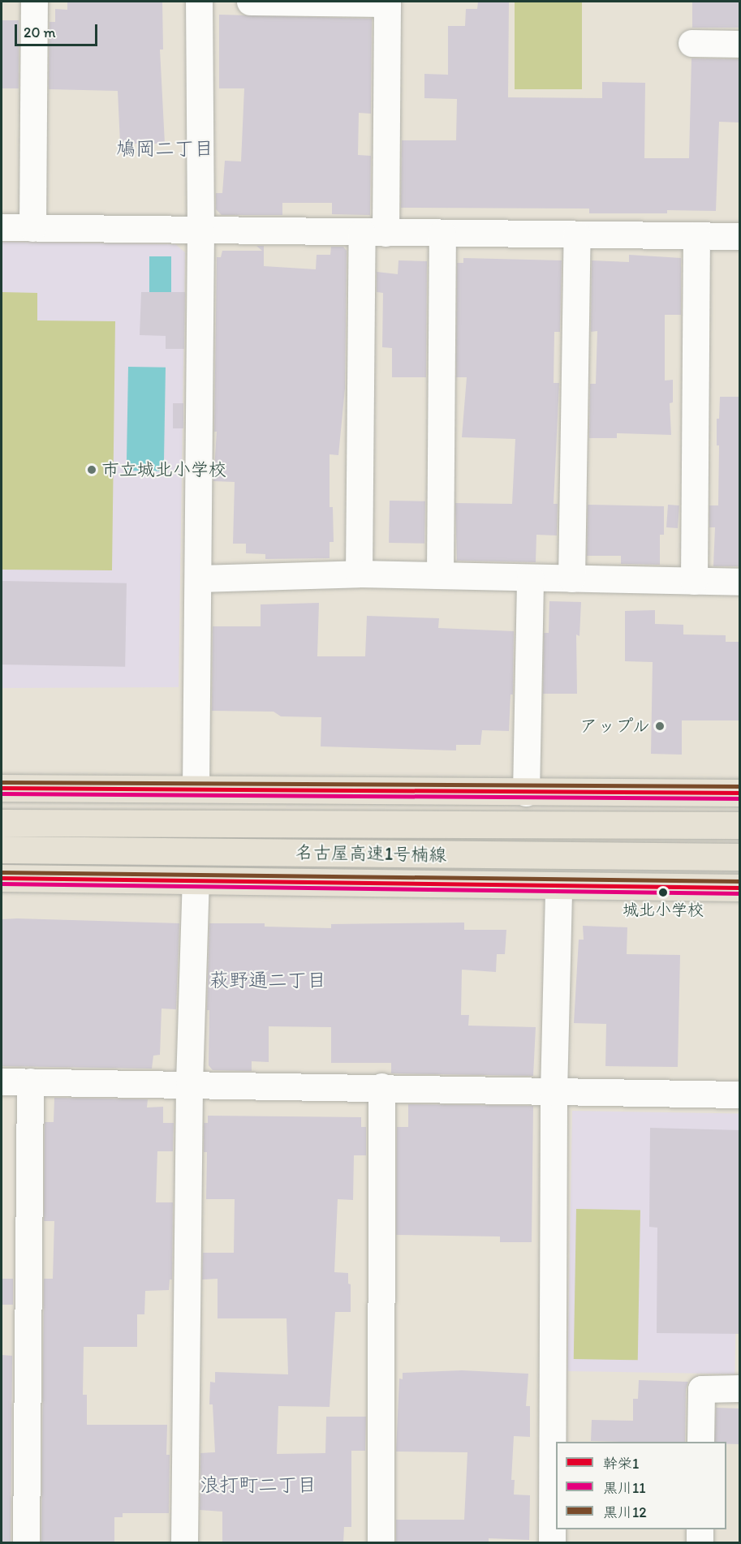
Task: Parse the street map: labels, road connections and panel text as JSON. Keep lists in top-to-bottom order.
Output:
{
  "streets": {
    "highway": ["名古屋高速1号楠線"]
  },
  "districts": ["鳩岡二丁目", "萩野通二丁目", "浪打町二丁目"],
  "places": ["市立城北小学校", "アップル", "城北小学校"],
  "lines": ["transit line 黒川12", "transit line 幹栄1", "transit line 黒川11"],
  "legend": ["幹栄1", "黒川11", "黒川12"],
  "scale_bar": "20 m"
}
